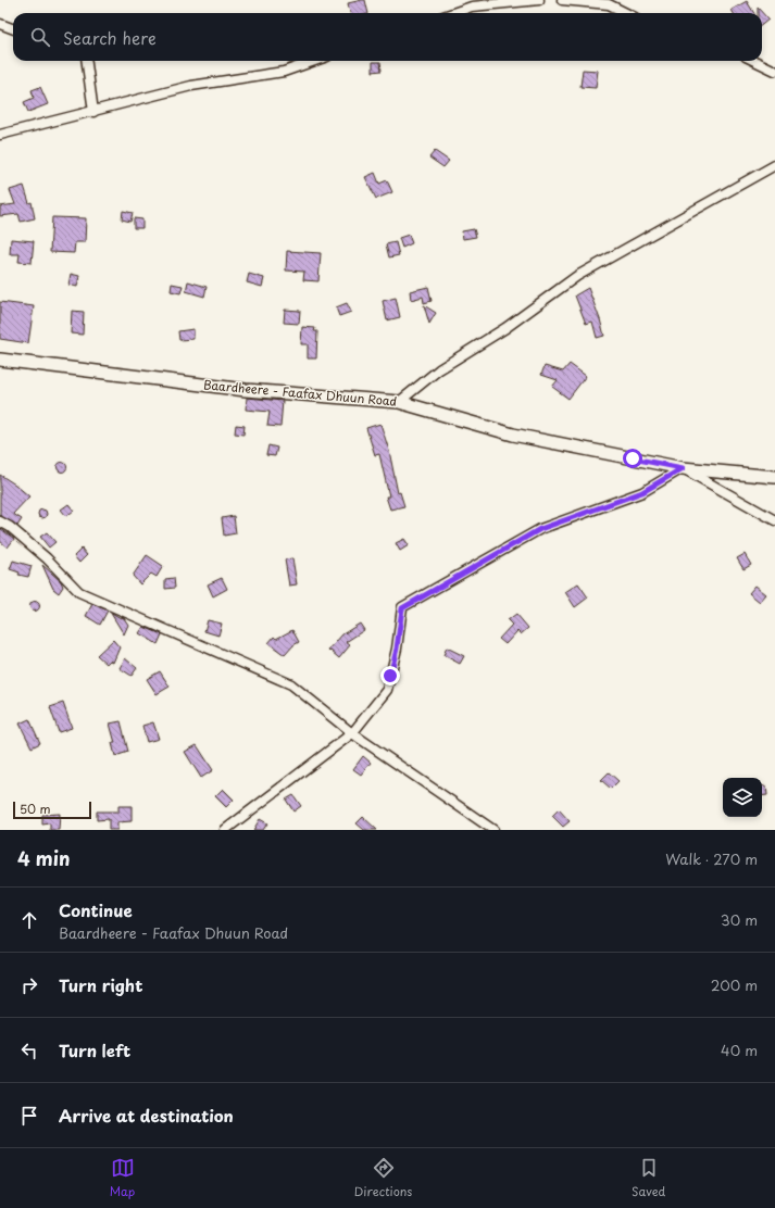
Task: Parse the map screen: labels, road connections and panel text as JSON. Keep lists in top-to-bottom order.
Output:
{
  "streets": {
    "main road": ["Baardheere - Faafax Dhuun Road"]
  },
  "scale_bar": "50 m",
  "page": {
    "search": "Search here",
    "scale": "50 m",
    "heading": ["4 min", "Walk · 270 m"],
    "list": [
      ["Continue", "Baardheere - Faafax Dhuun Road", "30 m"],
      ["Turn right", "200 m"],
      ["Turn left", "40 m"],
      "Arrive at destination"
    ],
    "nav": ["Map", "Directions", "Saved"]
  }
}
